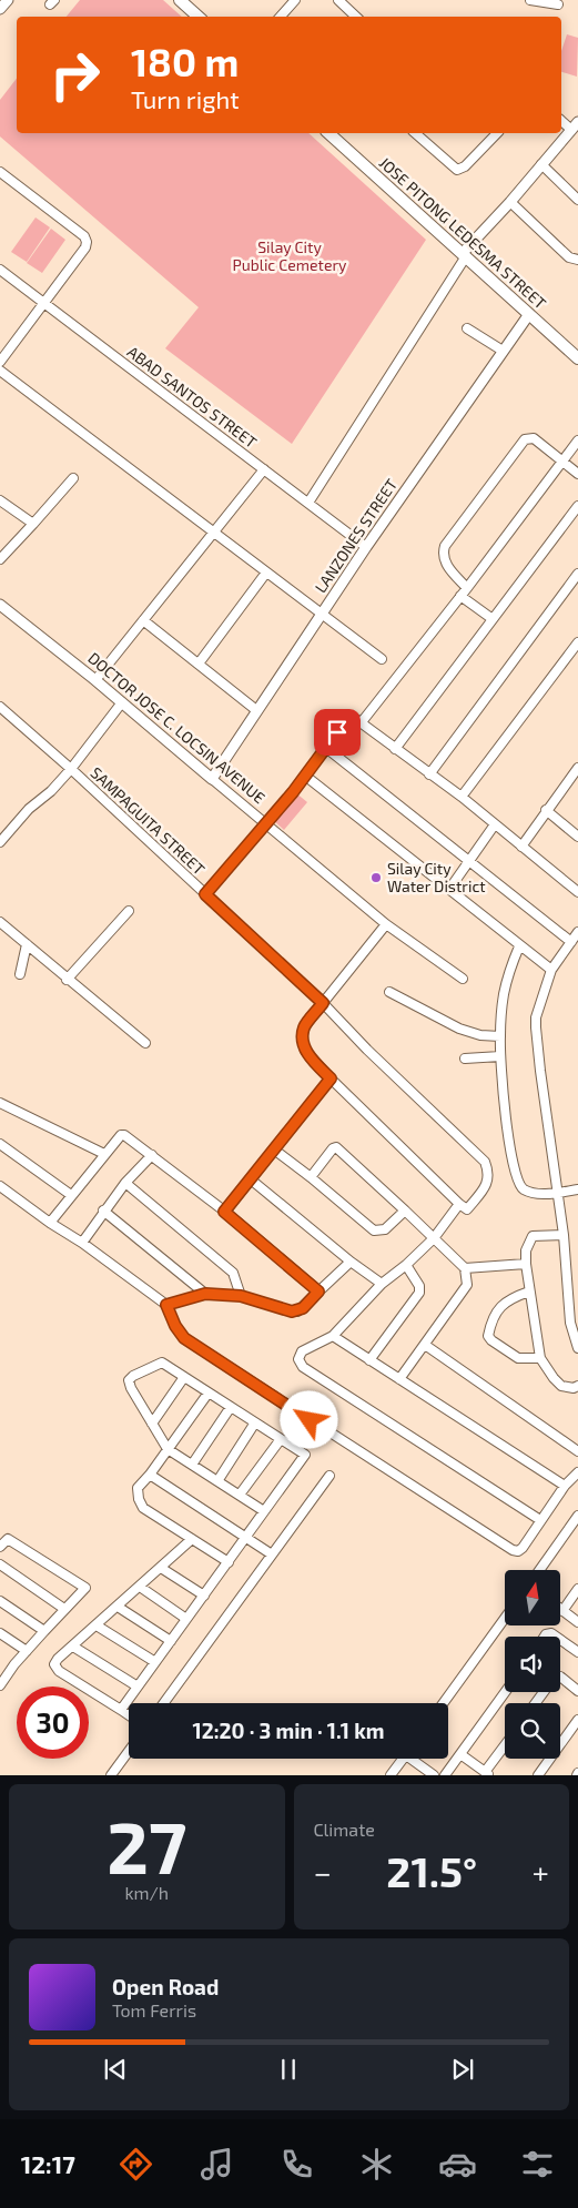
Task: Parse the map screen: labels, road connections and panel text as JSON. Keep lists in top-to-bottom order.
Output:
{
  "streets": {
    "main road": ["JOSE PITONG LEDESMA STREET"],
    "street": [
      "ABAD SANTOS STREET",
      "LANZONES STREET",
      "DOCTOR JOSE C. LOCSIN AVENUE",
      "SAMPAGUITA STREET"
    ]
  },
  "crossings": [
    ["JOSE PITONG LEDESMA STREET", "LANZONES STREET"],
    ["ABAD SANTOS STREET", "LANZONES STREET"],
    ["LANZONES STREET", "DOCTOR JOSE C. LOCSIN AVENUE"]
  ],
  "parks": ["Silay City Public Cemetery"],
  "places": ["Silay City Water District"],
  "north": "top",
  "page": {
    "turn": ["180 m", "Turn right"],
    "limit": "30",
    "trip": "12:20 · 3 min · 1.1 km",
    "tile": [
      ["27", "km/h"],
      "Climate"
    ],
    "heat": ["−", "21.5°", "+"],
    "song": ["Open Road", "Tom Ferris"],
    "tabs": "12:17"
  }
}
